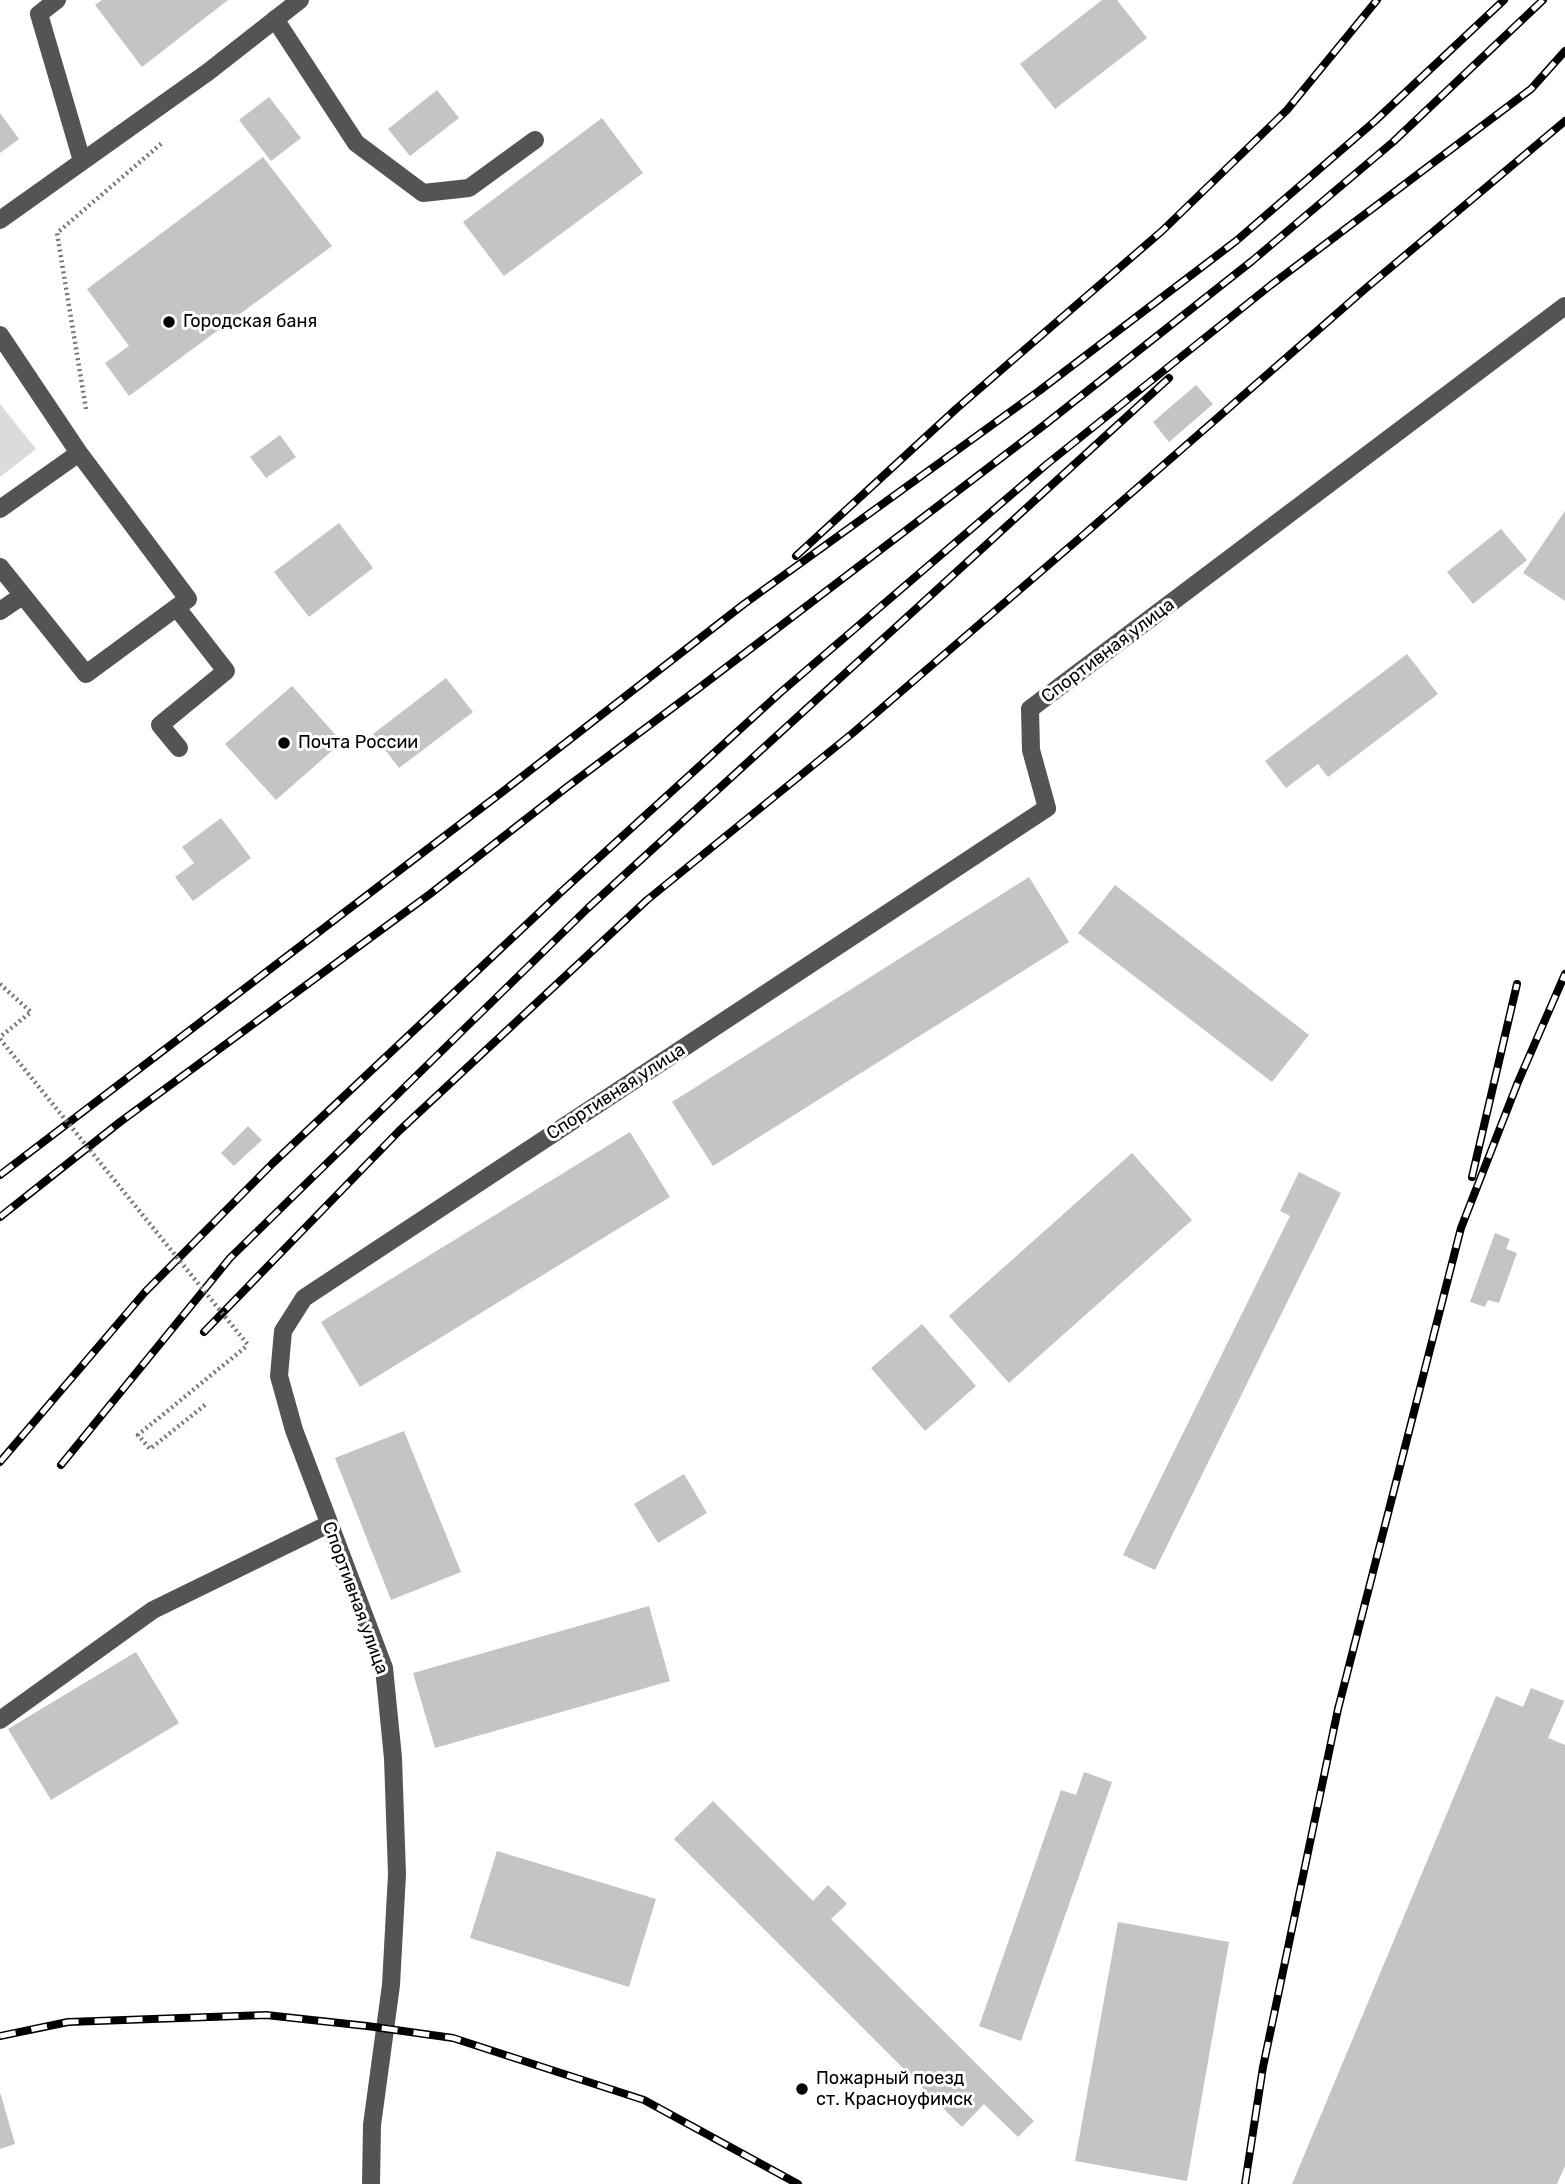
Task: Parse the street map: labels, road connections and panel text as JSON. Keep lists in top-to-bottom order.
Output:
{
  "streets": {
    "street": ["Спортивная улица"]
  },
  "places": ["Городская баня", "Почта России", "Пожарный поезд ст. Красноуфимск"]
}
